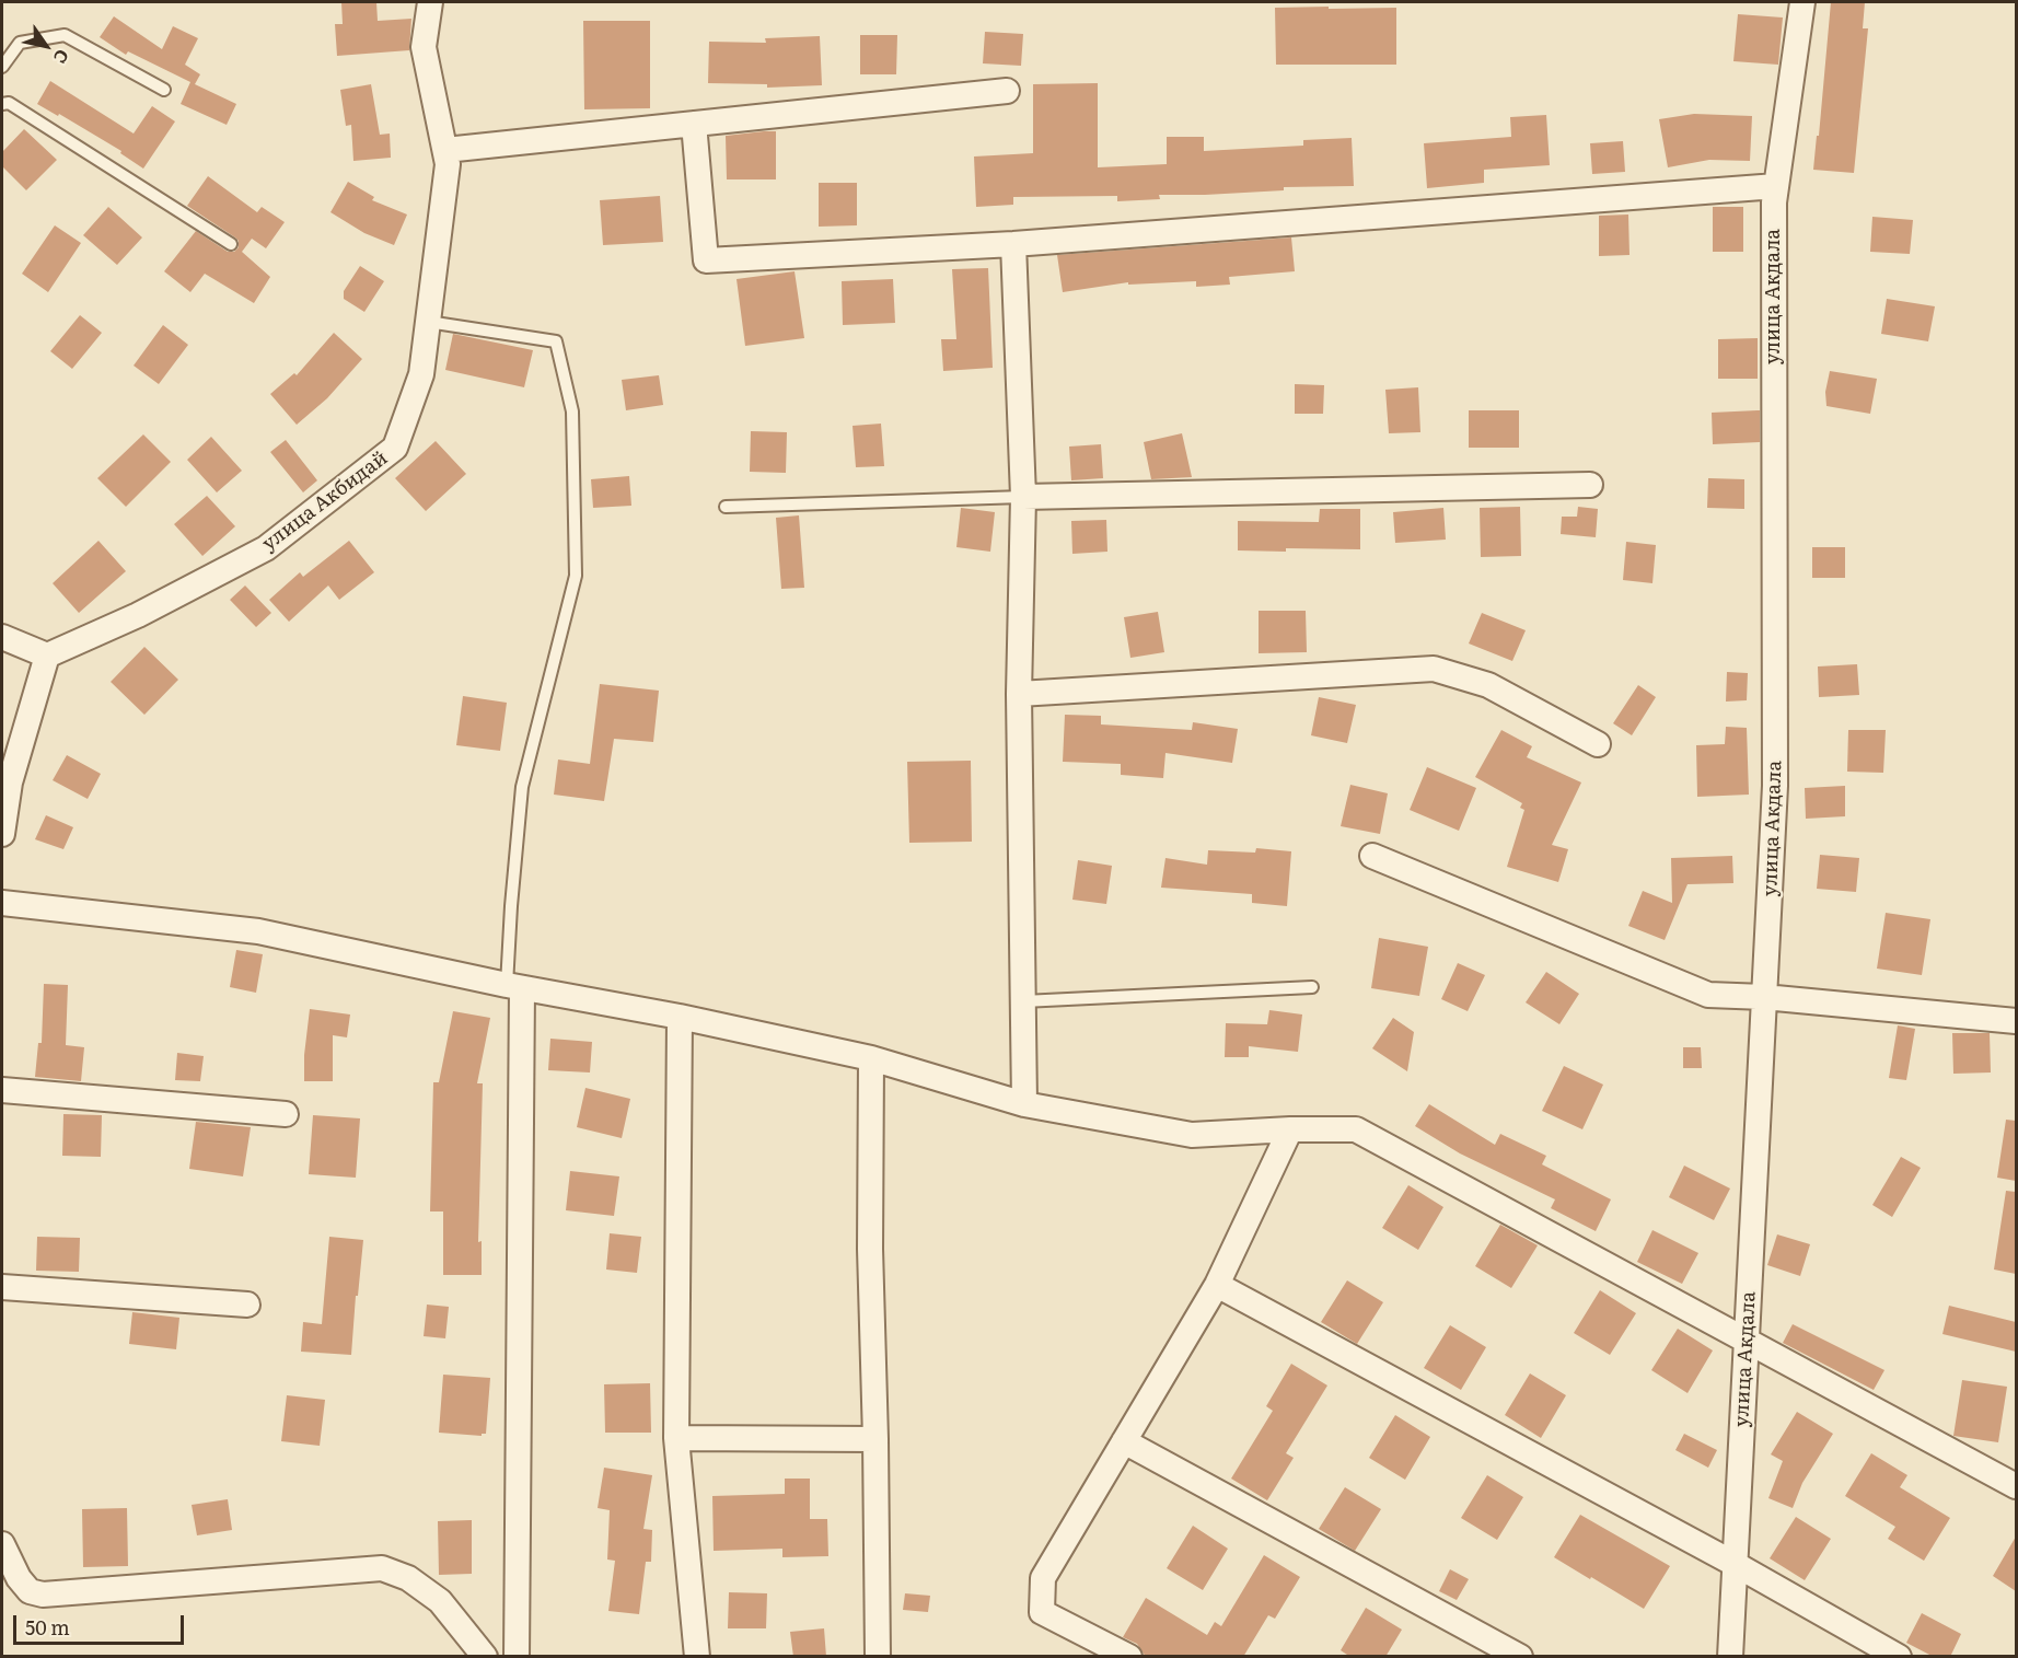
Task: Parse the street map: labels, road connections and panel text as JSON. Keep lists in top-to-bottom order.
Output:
{
  "streets": {
    "street": ["улица Акдала", "улица Акбидай"]
  },
  "scale_bar": "50 m",
  "north": "bottom right"
}
